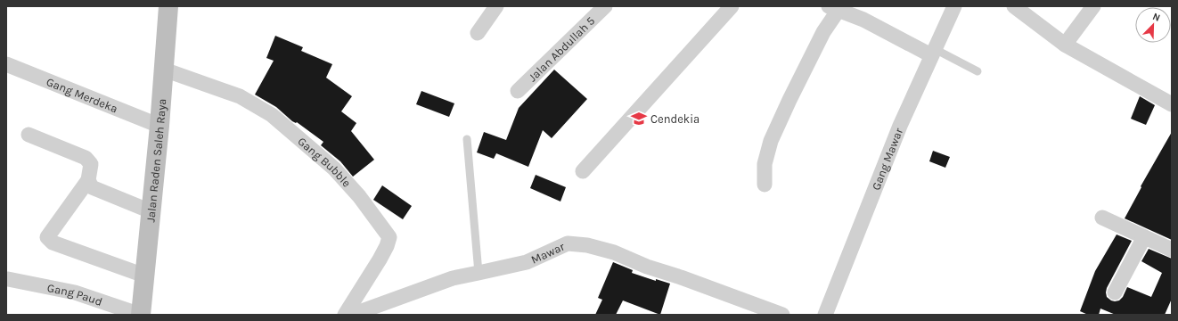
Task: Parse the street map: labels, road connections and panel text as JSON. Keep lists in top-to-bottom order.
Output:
{
  "streets": {
    "street": [
      "Jalan Abdullah 5",
      "Gang Merdeka",
      "Gang Mawar",
      "Jalan Raden Saleh Raya",
      "Gang Bubble",
      "Mawar",
      "Gang Paud"
    ]
  },
  "crossings": [
    ["Gang Merdeka", "Jalan Raden Saleh Raya"],
    ["Jalan Raden Saleh Raya", "Gang Bubble"],
    ["Jalan Raden Saleh Raya", "Gang Paud"]
  ],
  "places": {
    "school or university": ["Cendekia"]
  },
  "north": "top right"
}
